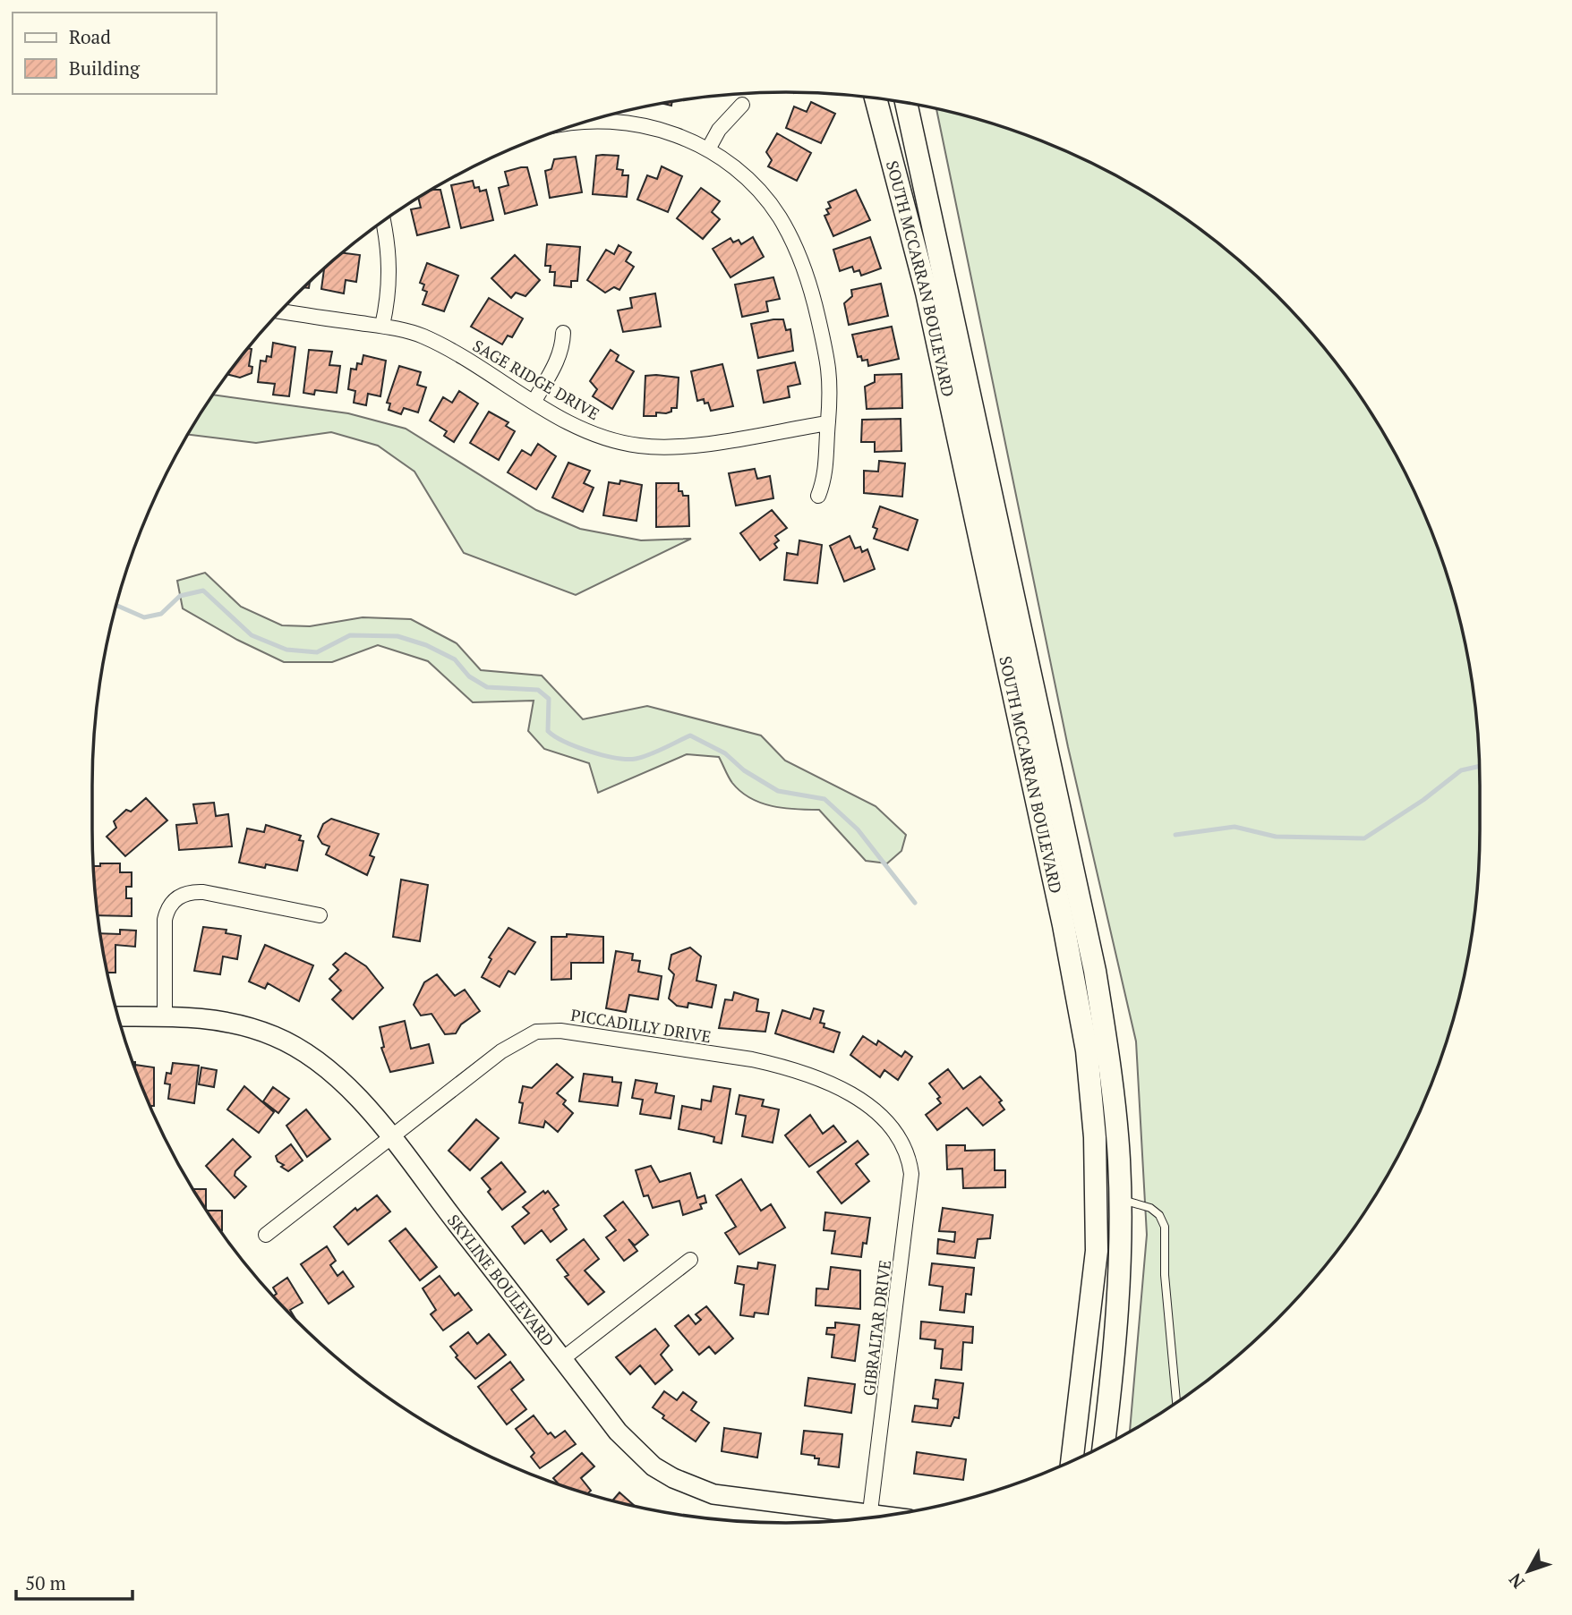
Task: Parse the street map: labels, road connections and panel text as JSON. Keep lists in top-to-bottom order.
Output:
{
  "streets": {
    "main road": ["SOUTH MCCARRAN BOULEVARD"],
    "street": [
      "SAGE RIDGE DRIVE",
      "PICCADILLY DRIVE",
      "SKYLINE BOULEVARD",
      "GIBRALTAR DRIVE"
    ]
  },
  "crossings": [
    ["PICCADILLY DRIVE", "SKYLINE BOULEVARD"],
    ["PICCADILLY DRIVE", "GIBRALTAR DRIVE"]
  ],
  "legend": ["Road", "Building"],
  "scale_bar": "50 m",
  "north": "bottom left"
}
